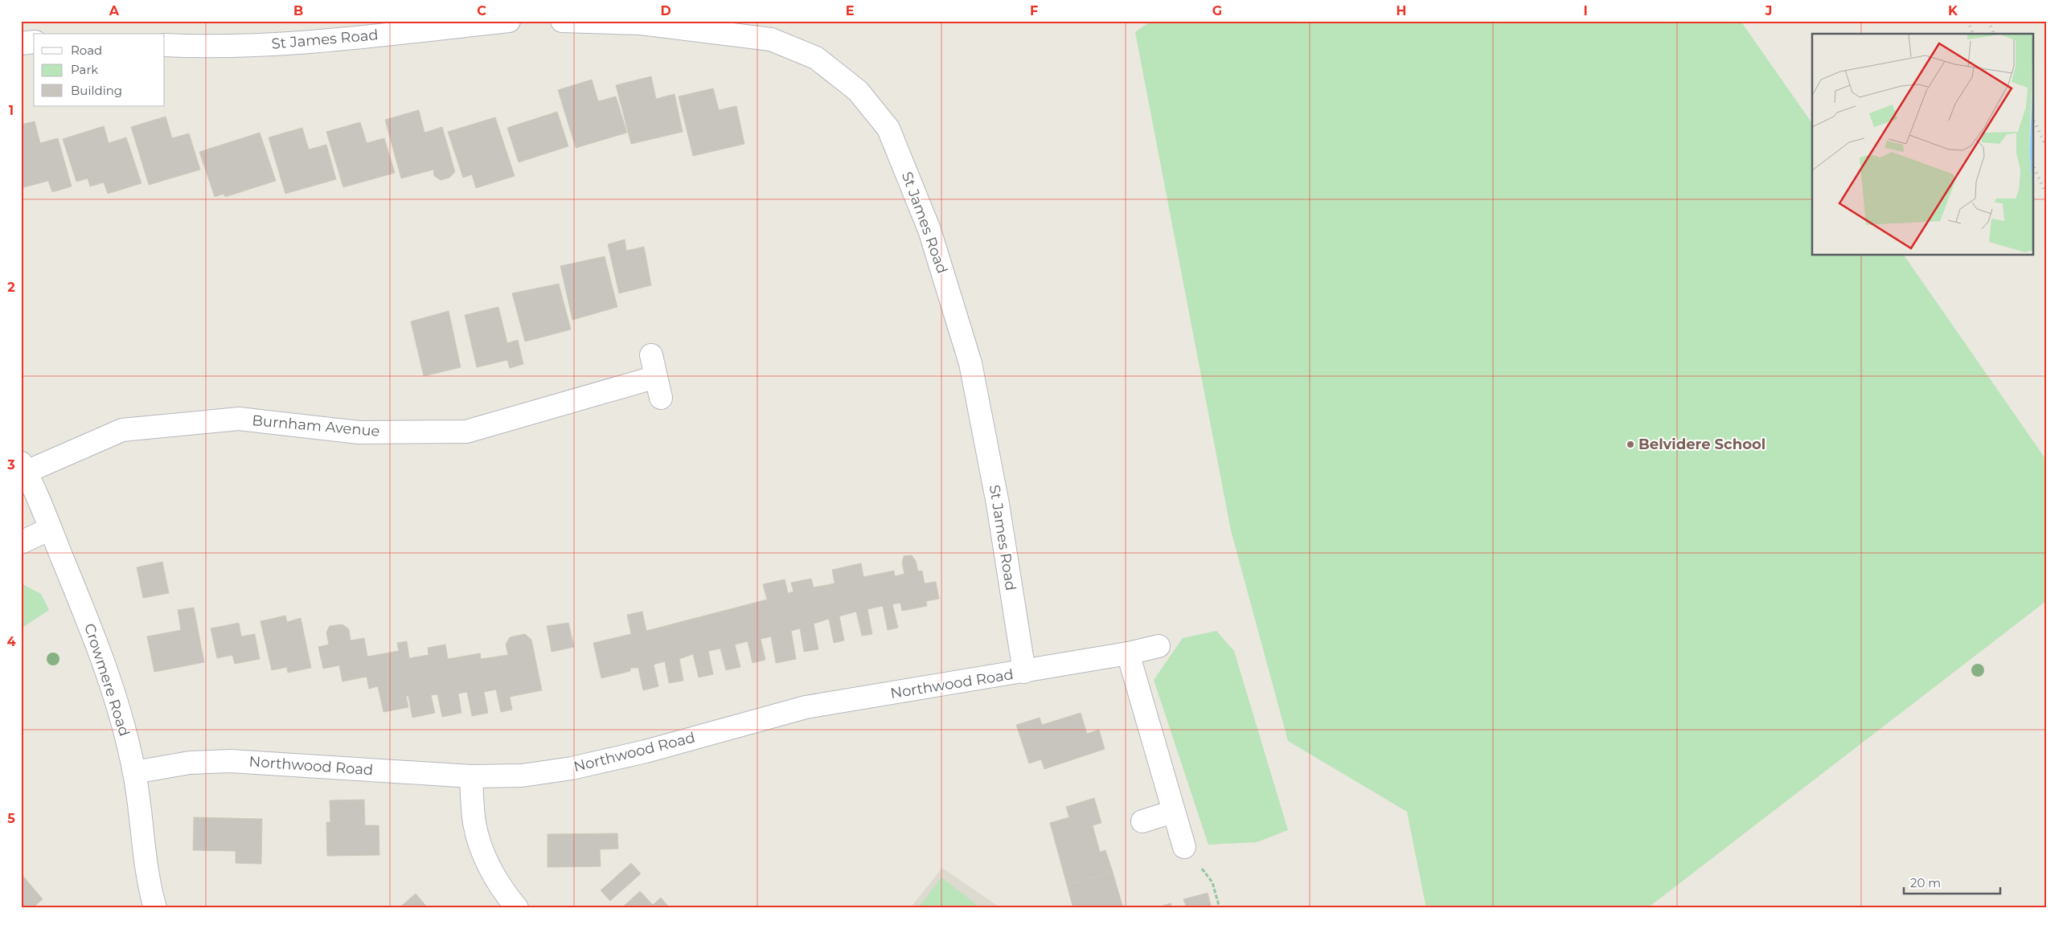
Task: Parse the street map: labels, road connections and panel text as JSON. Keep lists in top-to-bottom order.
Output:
{
  "streets": {
    "street": [
      "St James Road",
      "Burnham Avenue",
      "Crowmere Road",
      "Northwood Road"
    ]
  },
  "crossings": [
    ["St James Road", "Northwood Road"],
    ["Burnham Avenue", "Crowmere Road"],
    ["Crowmere Road", "Northwood Road"]
  ],
  "places": ["Belvidere School"],
  "legend": ["Road", "Park", "Building"],
  "scale_bar": "20 m",
  "grid": {
    "columns": [
      "A",
      "B",
      "C",
      "D",
      "E",
      "F",
      "G",
      "H",
      "I",
      "J",
      "K"
    ],
    "rows": [
      "1",
      "2",
      "3",
      "4",
      "5"
    ]
  }
}
